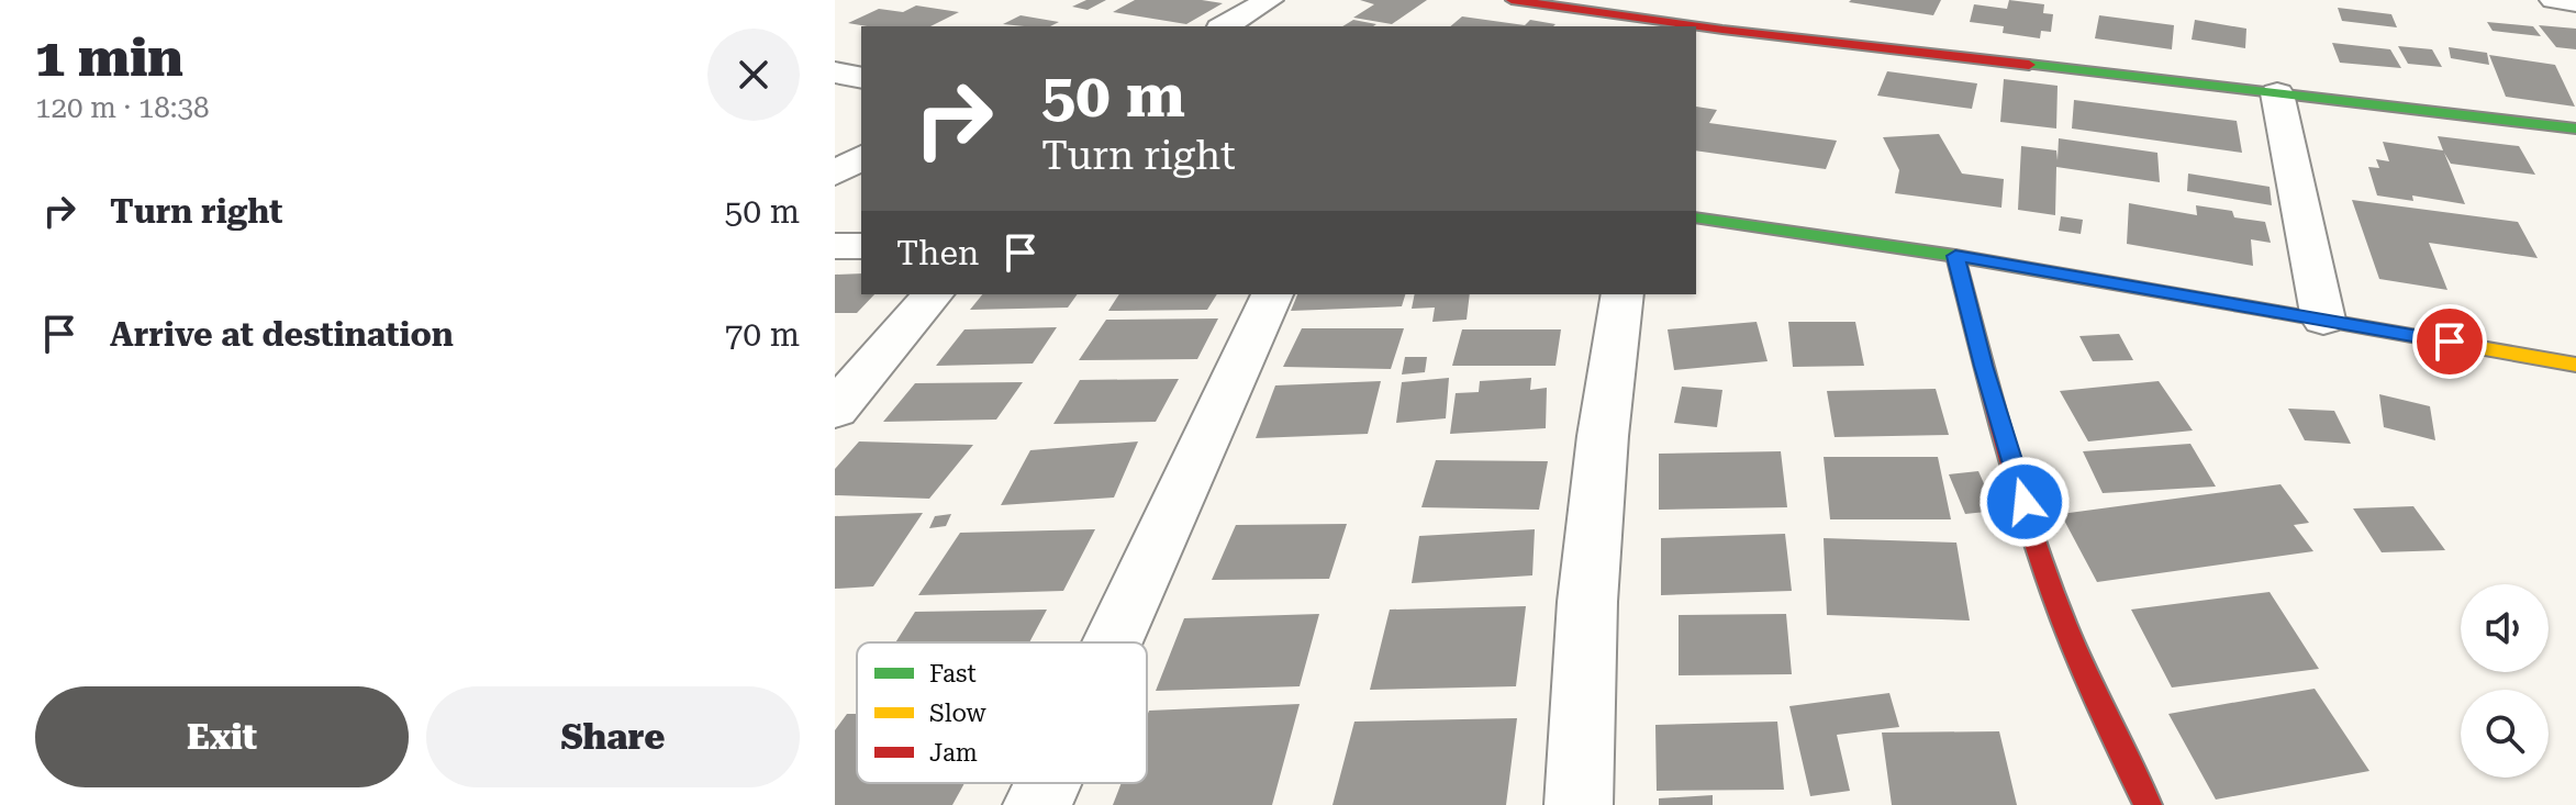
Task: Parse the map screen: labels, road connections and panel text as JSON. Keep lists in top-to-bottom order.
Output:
{
  "legend": ["Fast", "Slow", "Jam"],
  "page": {
    "heading": ["1 min", "120 m · 18:38"],
    "turn": ["50 m", "Turn right"],
    "list": [
      {
        "name": "Turn right",
        "value": "50 m"
      },
      {
        "name": "Arrive at destination",
        "value": "70 m"
      }
    ],
    "then": "Then",
    "buttons": ["Exit", "Share"]
  }
}
